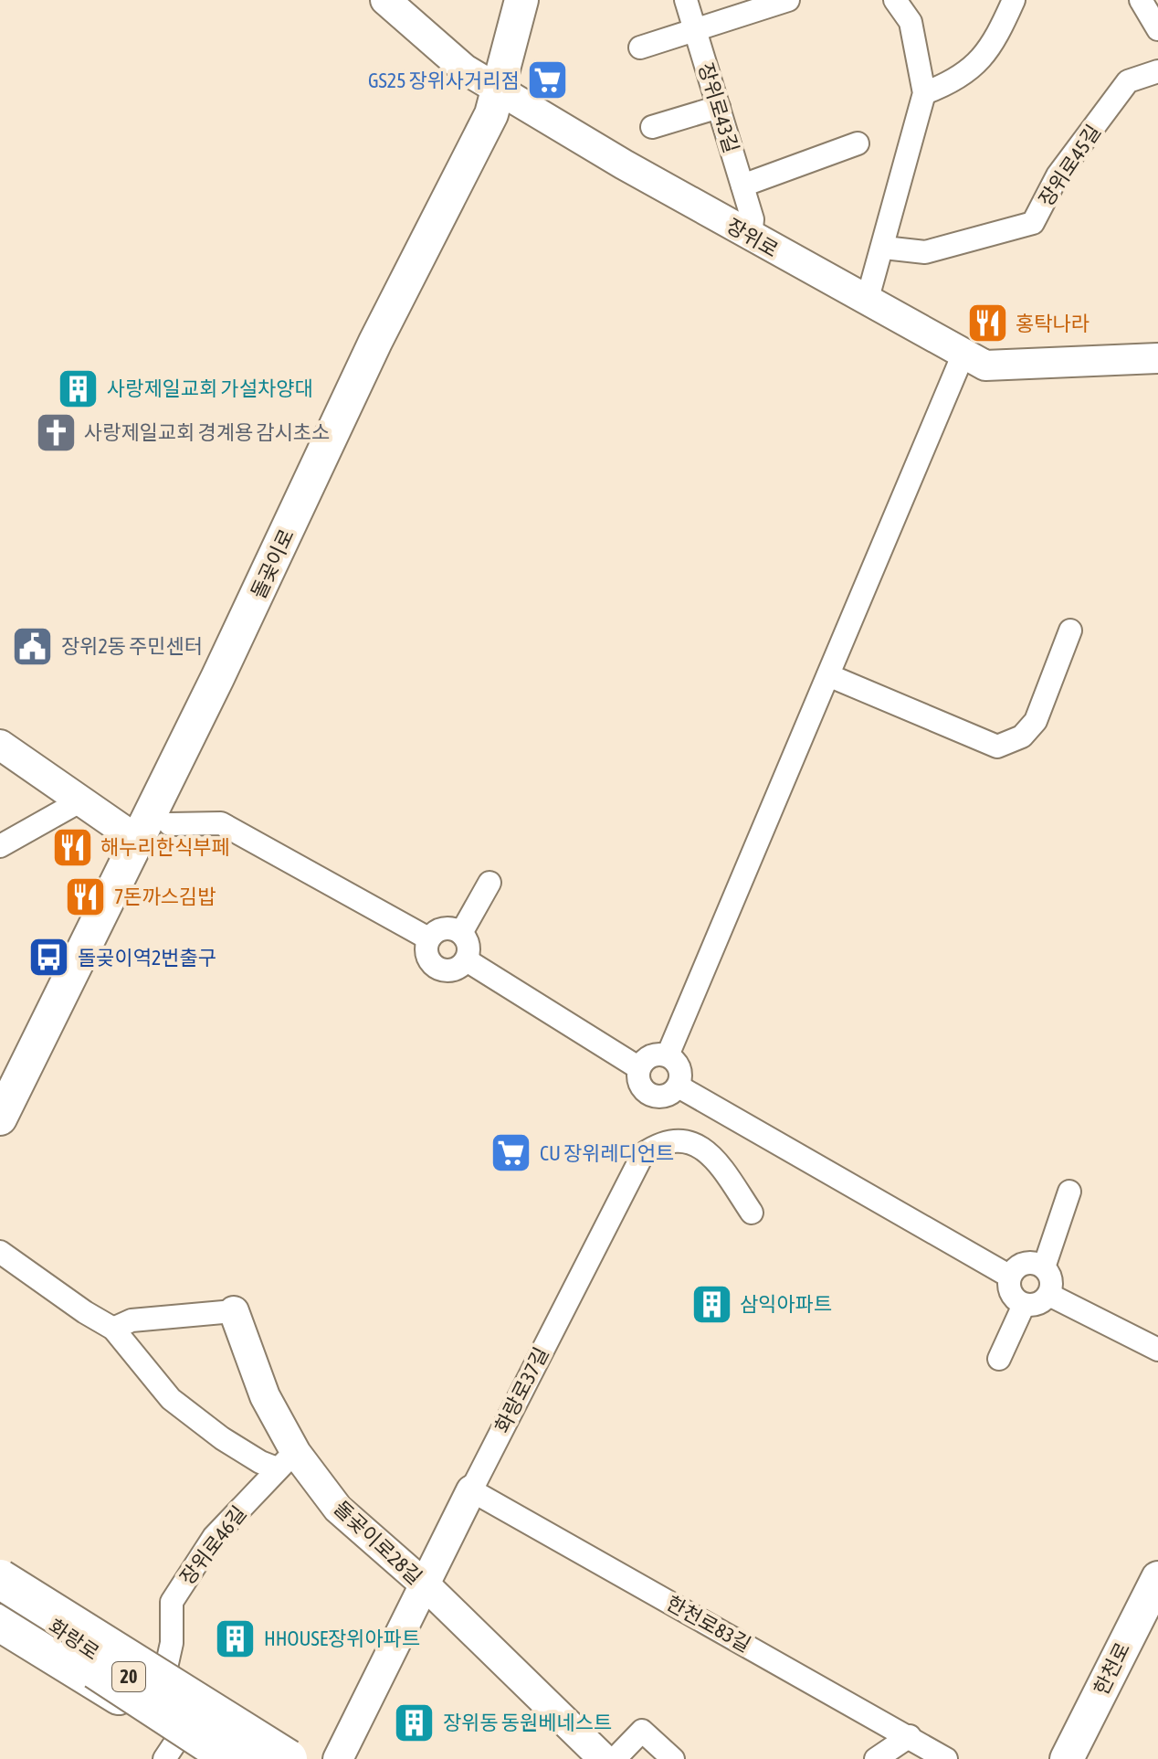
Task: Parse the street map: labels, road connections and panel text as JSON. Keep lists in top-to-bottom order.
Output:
{
  "streets": {
    "main road": [
      "돌곶이로",
      "화랑로",
      "한천로",
      "20"
    ],
    "street": [
      "장위로43길",
      "장위로45길",
      "장위로",
      "화랑로37길",
      "돌곶이로28길",
      "장위로46길",
      "한천로83길"
    ]
  },
  "crossings": [
    ["장위로43길", "장위로"],
    ["장위로", "돌곶이로"],
    ["화랑로37길", "돌곶이로28길"],
    ["화랑로37길", "한천로83길"],
    ["돌곶이로28길", "장위로46길"],
    ["장위로46길", "화랑로"]
  ],
  "places": {
    "supermarket": ["GS25 장위사거리점", "CU 장위레디언트"],
    "restaurant": ["홍탁나라", "해누리한식부페", "7돈까스김밥"],
    "building": [
      "사랑제일교회 가설차양대",
      "삼익아파트",
      "HHOUSE장위아파트",
      "장위동 동원베네스트"
    ],
    "church": ["사랑제일교회 경계용 감시초소"],
    "public building": ["장위2동 주민센터"],
    "bus stop": ["돌곶이역2번출구"]
  }
}
